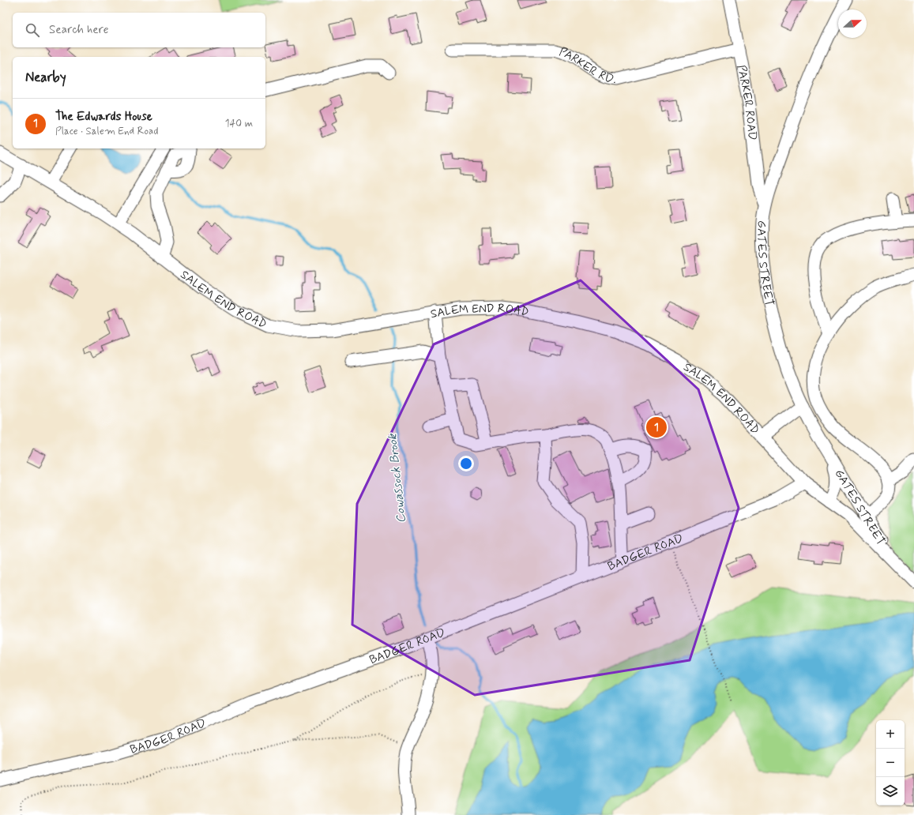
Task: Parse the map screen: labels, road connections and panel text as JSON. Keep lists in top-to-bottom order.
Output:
{
  "streets": {
    "street": [
      "PARKER RD.",
      "PARKER ROAD",
      "GATES STREET",
      "SALEM END ROAD",
      "BADGER ROAD"
    ]
  },
  "crossings": [
    ["PARKER RD.", "PARKER ROAD"],
    ["PARKER ROAD", "GATES STREET"],
    ["GATES STREET", "SALEM END ROAD"],
    ["SALEM END ROAD", "BADGER ROAD"]
  ],
  "water": ["Cowassock Brook"],
  "north": "right",
  "page": {
    "search": "Search here",
    "heading": "Nearby",
    "list": [
      {
        "mark": "1",
        "name": "The Edwards House",
        "note": "Place · Salem End Road",
        "value": "140 m"
      }
    ],
    "pins": "1",
    "map_buttons": ["+", "−"]
  }
}
